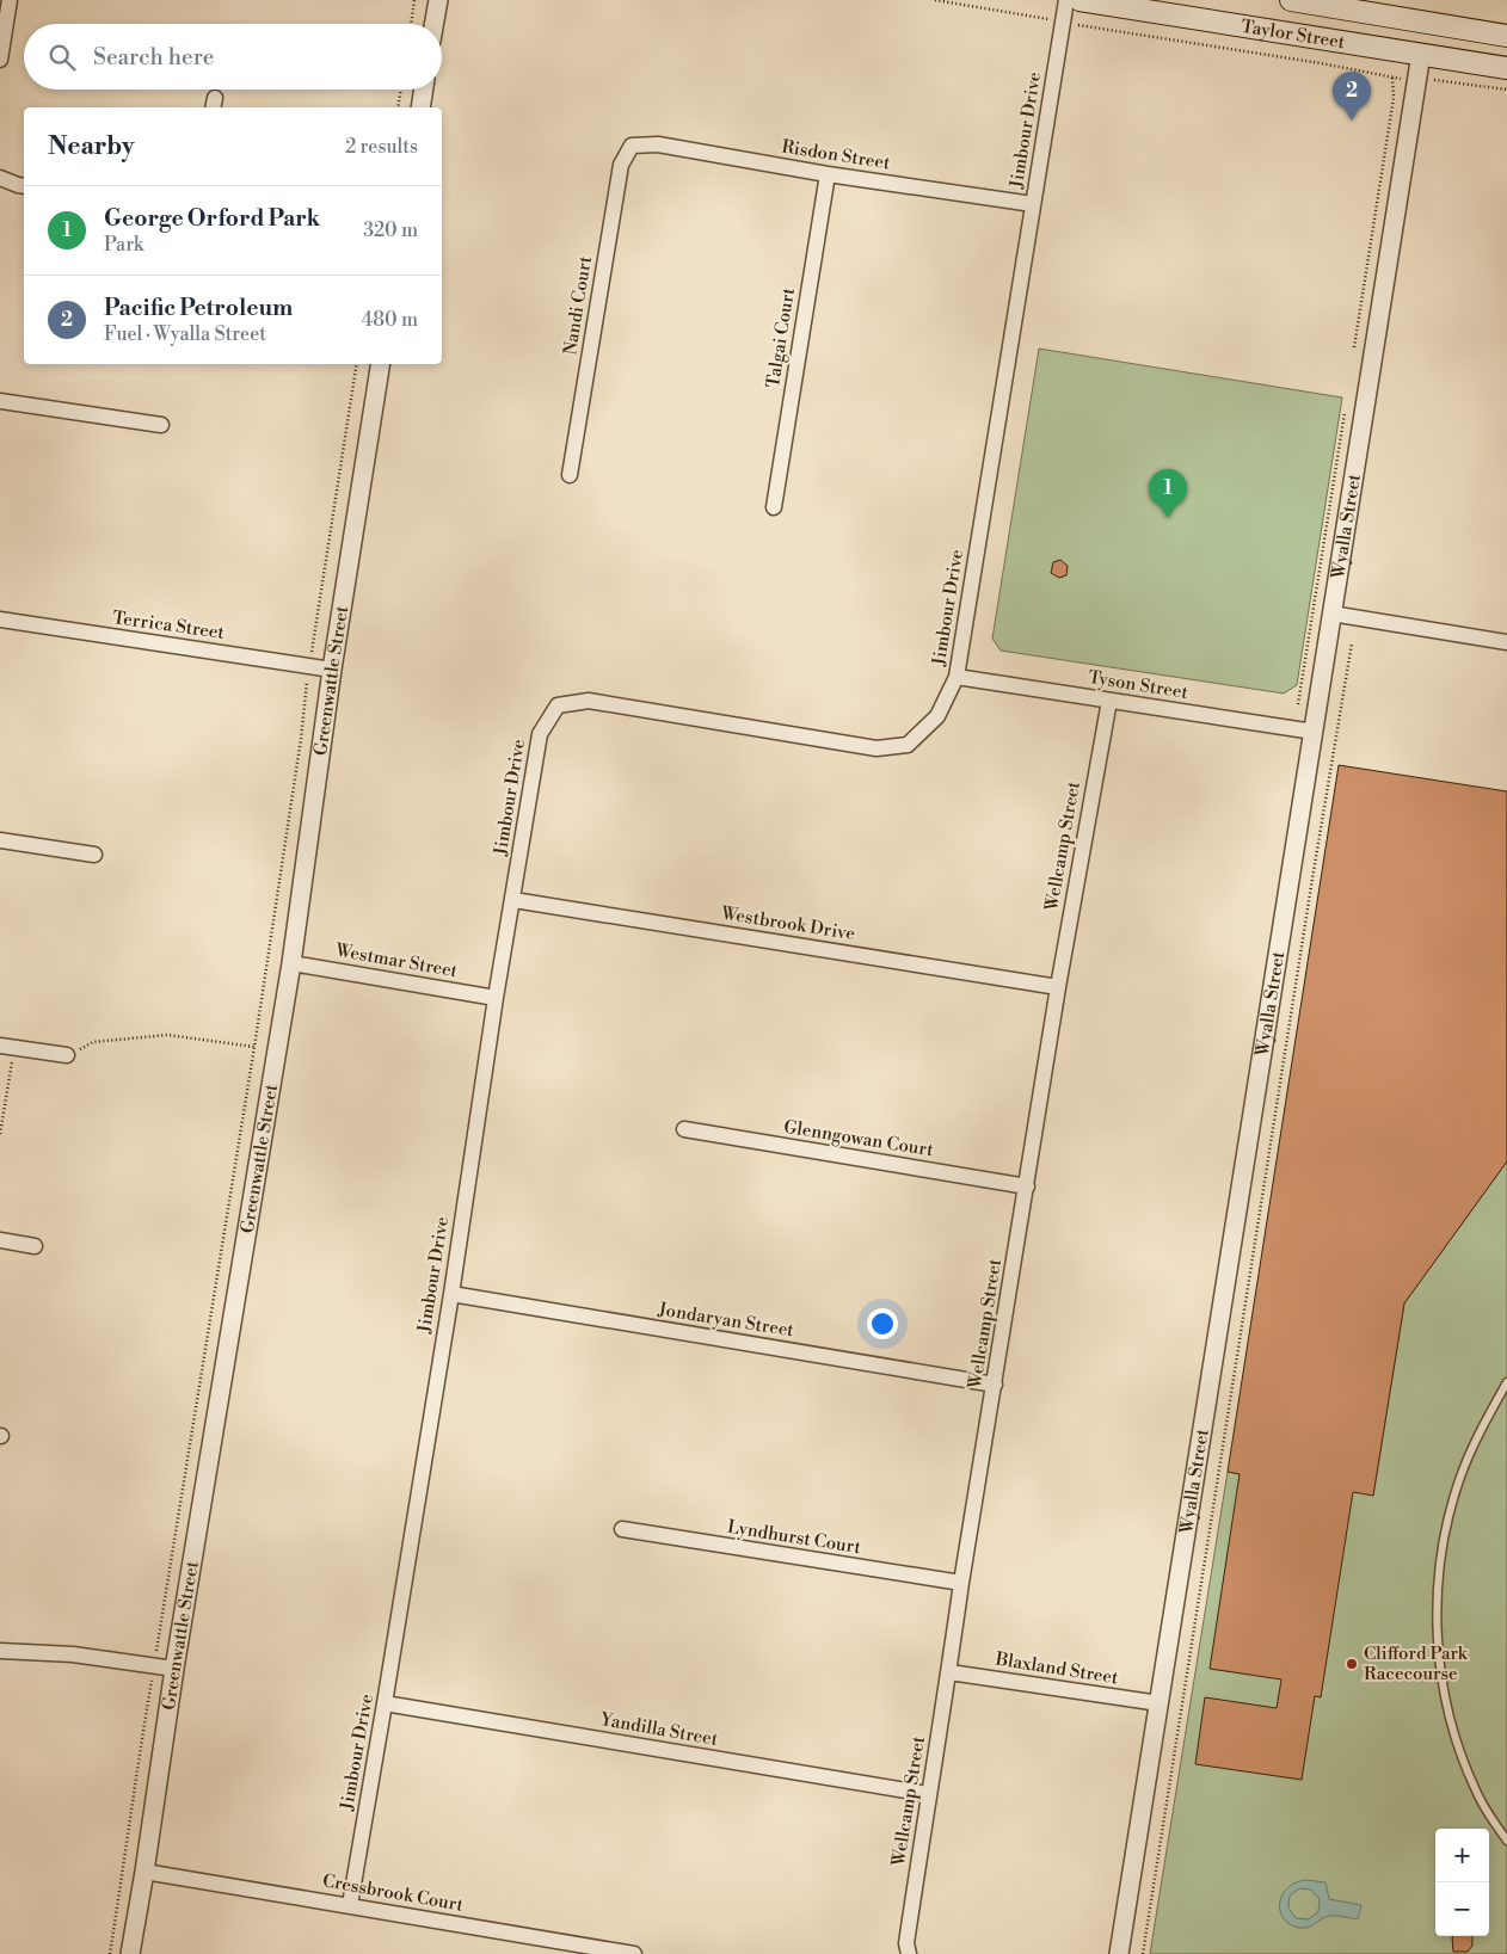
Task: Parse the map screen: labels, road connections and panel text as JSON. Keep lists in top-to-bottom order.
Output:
{
  "streets": {
    "main road": ["Taylor Street"],
    "street": [
      "Jimbour Drive",
      "Risdon Street",
      "Nandi Court",
      "Talgai Court",
      "Wyalla Street",
      "Terrica Street",
      "Greenwattle Street",
      "Tyson Street",
      "Wellcamp Street",
      "Westbrook Drive",
      "Westmar Street",
      "Glenngowan Court",
      "Jondaryan Street",
      "Lyndhurst Court",
      "Blaxland Street",
      "Yandilla Street",
      "Cressbrook Court"
    ]
  },
  "crossings": [
    ["Taylor Street", "Wyalla Street"],
    ["Jimbour Drive", "Risdon Street"],
    ["Jimbour Drive", "Tyson Street"],
    ["Jimbour Drive", "Westbrook Drive"],
    ["Jimbour Drive", "Westmar Street"],
    ["Jimbour Drive", "Jondaryan Street"],
    ["Jimbour Drive", "Yandilla Street"],
    ["Jimbour Drive", "Cressbrook Court"],
    ["Risdon Street", "Nandi Court"],
    ["Risdon Street", "Talgai Court"],
    ["Wyalla Street", "Tyson Street"],
    ["Wyalla Street", "Blaxland Street"],
    ["Terrica Street", "Greenwattle Street"],
    ["Greenwattle Street", "Westmar Street"],
    ["Greenwattle Street", "Cressbrook Court"],
    ["Tyson Street", "Wellcamp Street"],
    ["Wellcamp Street", "Westbrook Drive"],
    ["Wellcamp Street", "Glenngowan Court"],
    ["Wellcamp Street", "Jondaryan Street"],
    ["Wellcamp Street", "Lyndhurst Court"],
    ["Wellcamp Street", "Blaxland Street"],
    ["Wellcamp Street", "Yandilla Street"]
  ],
  "places": ["Clifford Park Racecourse"],
  "page": {
    "search": "Search here",
    "pins": ["2", "1"],
    "heading": ["Nearby", "2 results"],
    "list": [
      {
        "mark": "1",
        "name": "George Orford Park",
        "note": "Park",
        "value": "320 m"
      },
      {
        "mark": "2",
        "name": "Pacific Petroleum",
        "note": "Fuel · Wyalla Street",
        "value": "480 m"
      }
    ],
    "map_buttons": ["+", "−"]
  }
}
